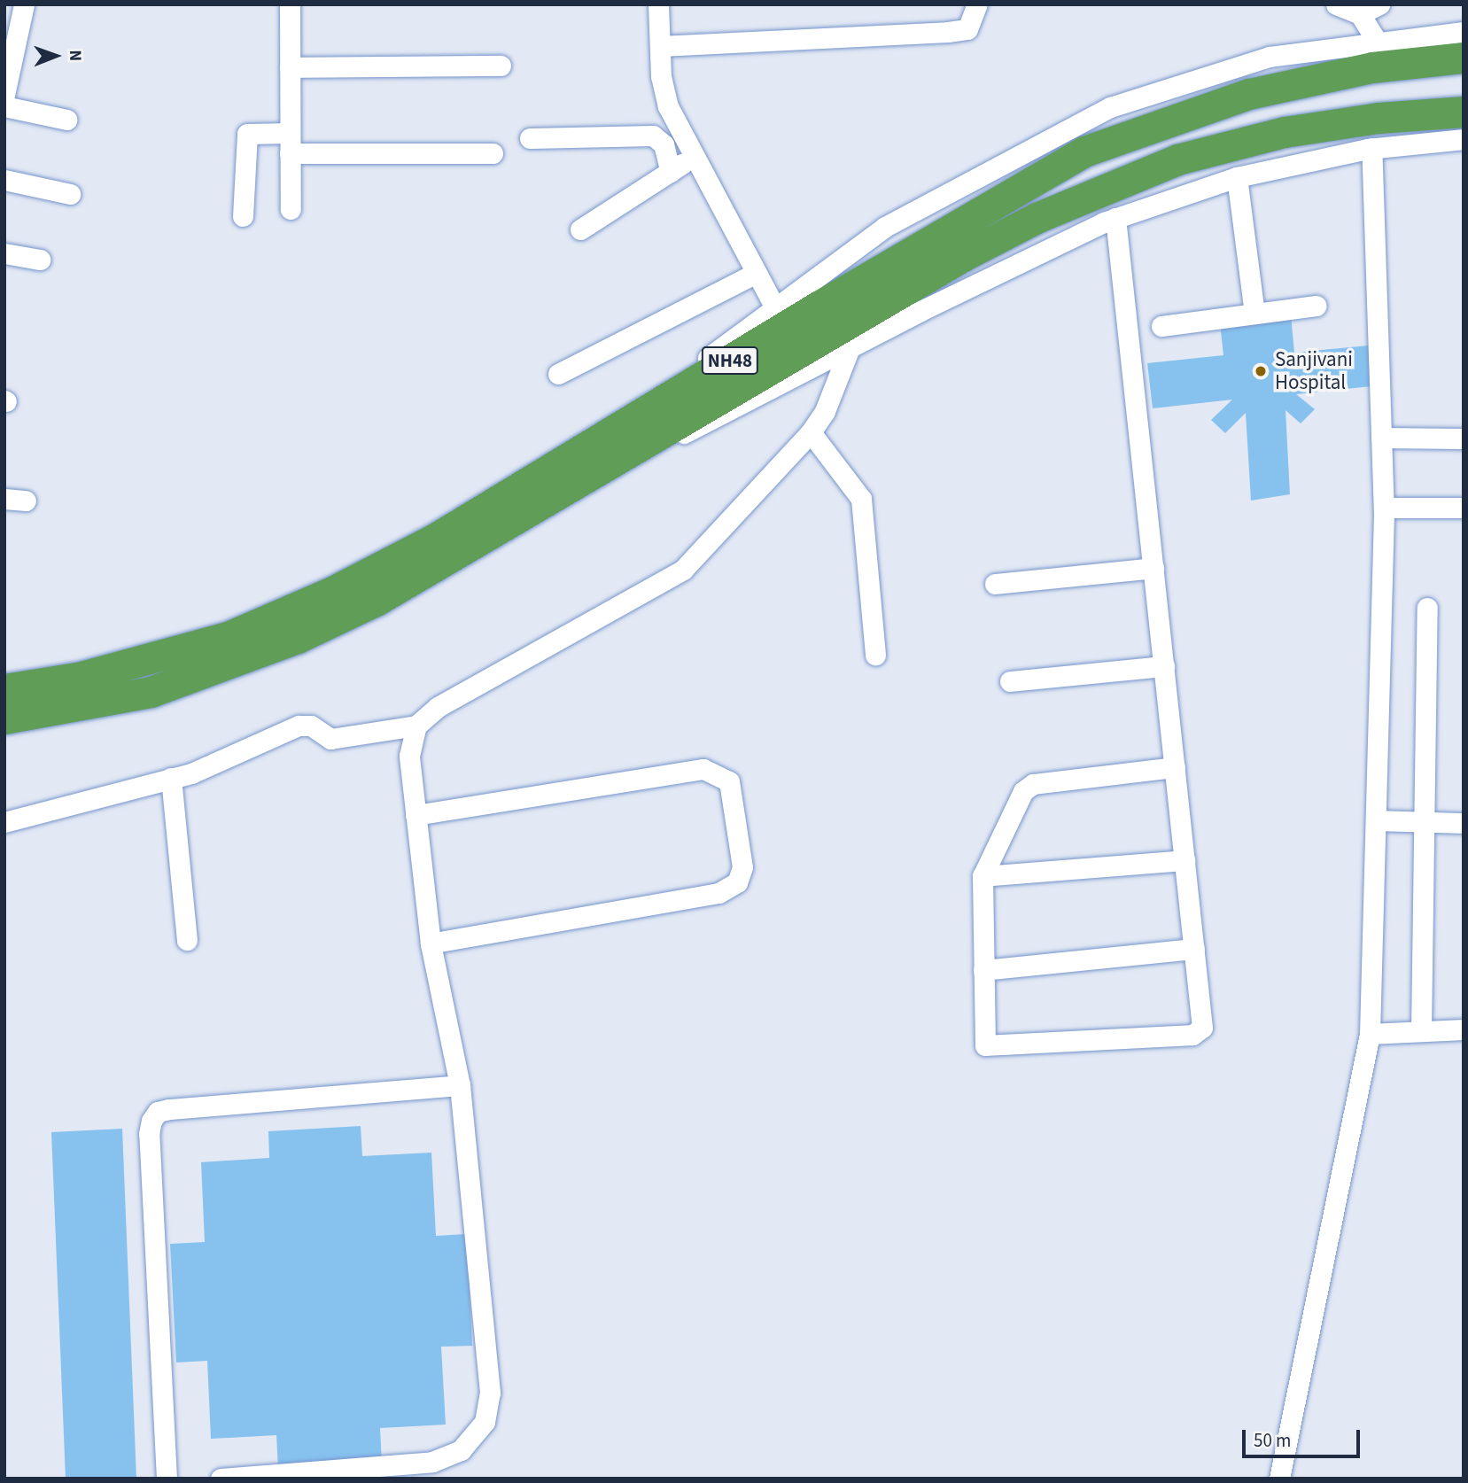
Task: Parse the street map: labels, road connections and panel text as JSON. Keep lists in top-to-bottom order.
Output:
{
  "streets": {
    "highway": ["NH48"]
  },
  "places": ["Sanjivani Hospital"],
  "scale_bar": "50 m",
  "north": "right"
}
